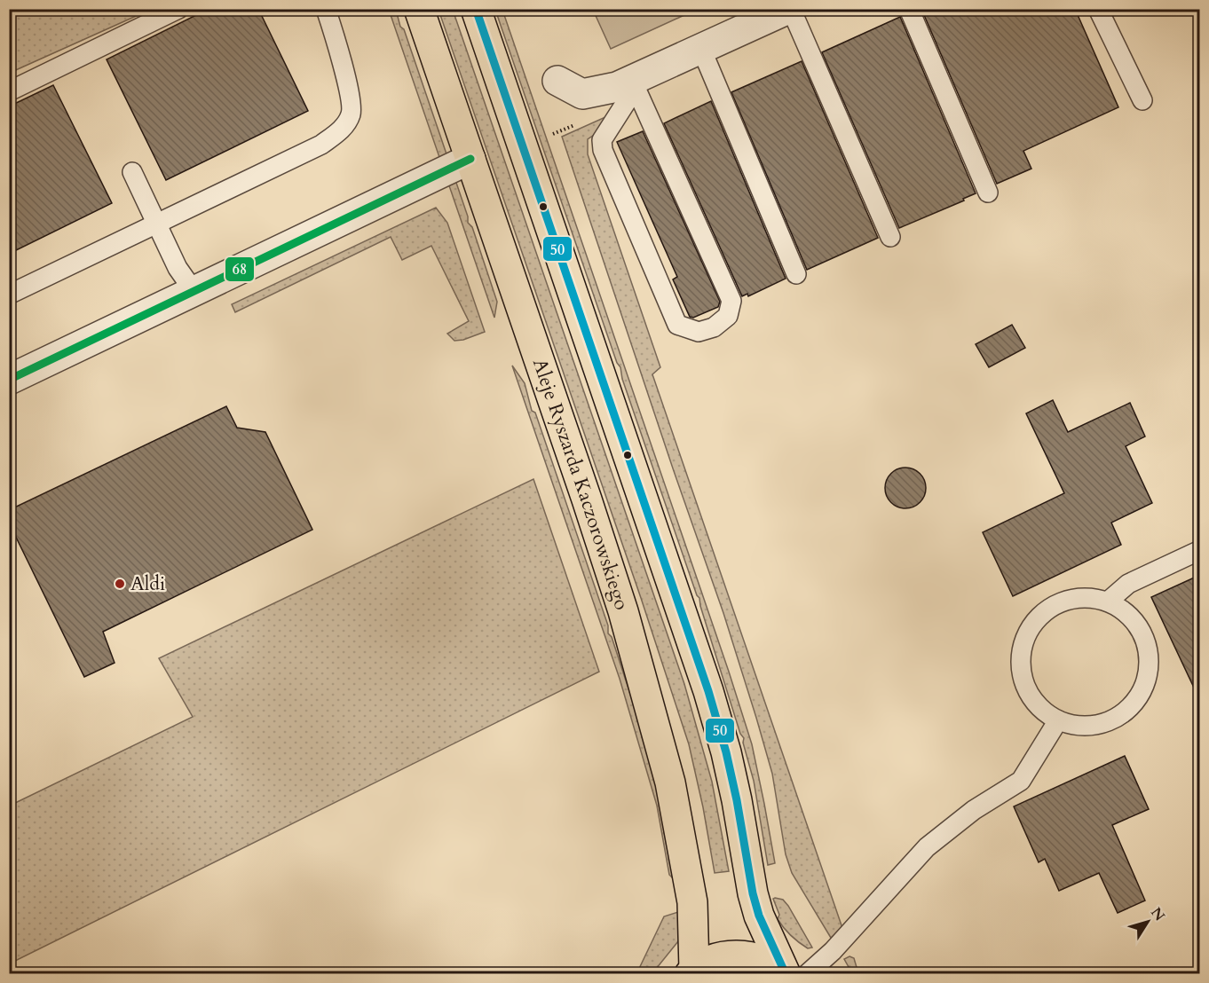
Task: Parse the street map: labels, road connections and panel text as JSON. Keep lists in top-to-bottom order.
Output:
{
  "streets": {
    "main road": ["Aleje Ryszarda Kaczorowskiego"]
  },
  "places": ["Aldi"],
  "lines": ["transit line 50", "transit line 68"],
  "north": "top right"
}
